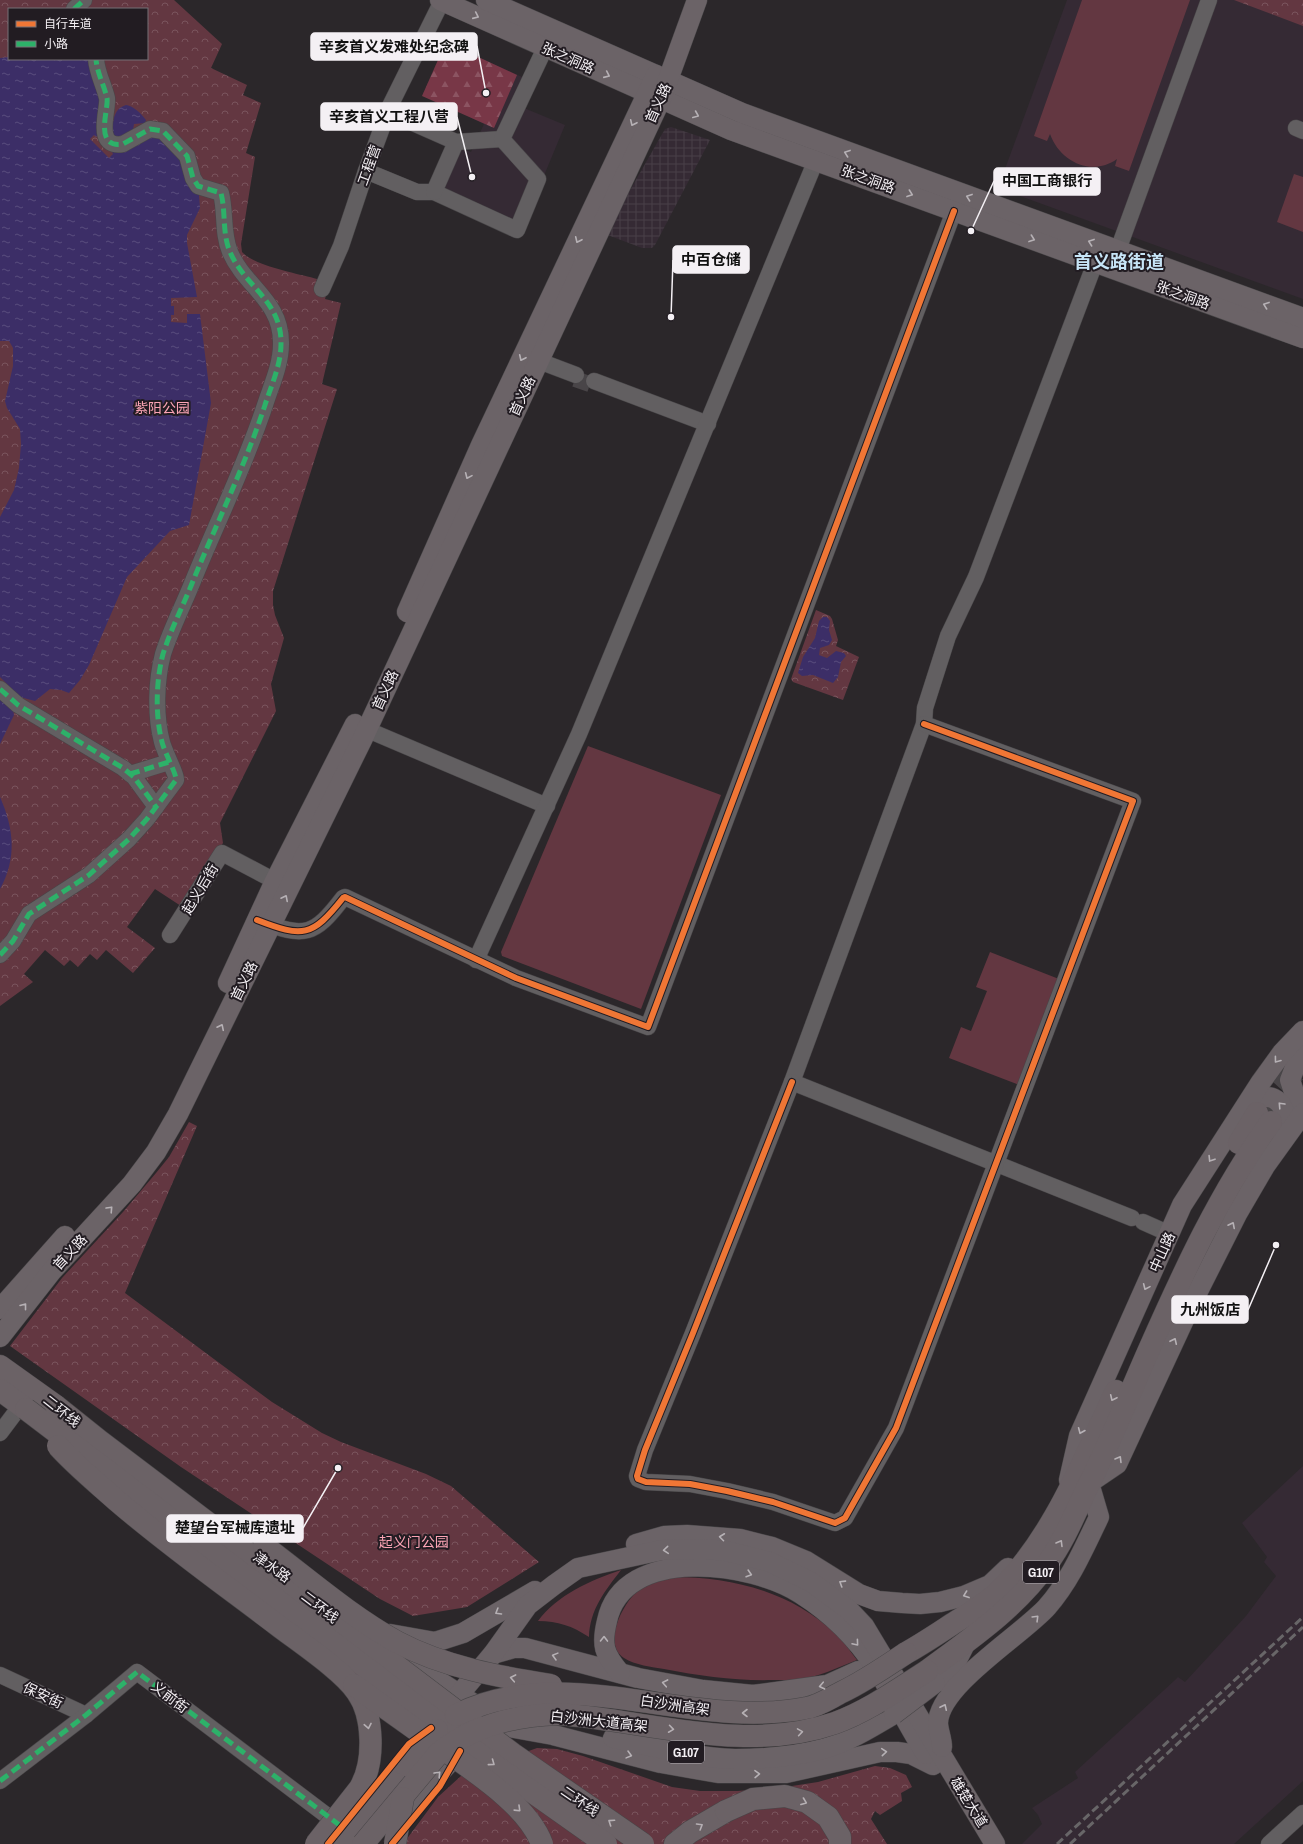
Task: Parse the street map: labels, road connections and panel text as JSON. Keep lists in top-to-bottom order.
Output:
{
  "streets": {
    "highway": [
      "二环线",
      "G107",
      "白沙洲高架",
      "白沙洲大道高架"
    ],
    "main road": [
      "张之洞路",
      "首义路",
      "中山路",
      "津水路",
      "雄楚大道"
    ],
    "street": [
      "工程营",
      "起义后街",
      "保安街",
      "义前街"
    ]
  },
  "crossings": [
    ["张之洞路", "首义路"],
    ["张之洞路", "工程营"],
    ["首义路", "起义后街"],
    ["中山路", "G107"],
    ["津水路", "G107"],
    ["G107", "白沙洲高架"],
    ["G107", "白沙洲大道高架"],
    ["保安街", "义前街"]
  ],
  "one_way": ["白沙洲高架", "白沙洲大道高架"],
  "districts": ["首义路街道"],
  "parks": ["紫阳公园", "起义门公园"],
  "places": [
    "辛亥首义发难处纪念碑",
    "辛亥首义工程八营",
    "中国工商银行",
    "中百仓储",
    "九州饭店",
    "楚望台军械库遗址"
  ],
  "legend": ["自行车道", "小路"]
}
